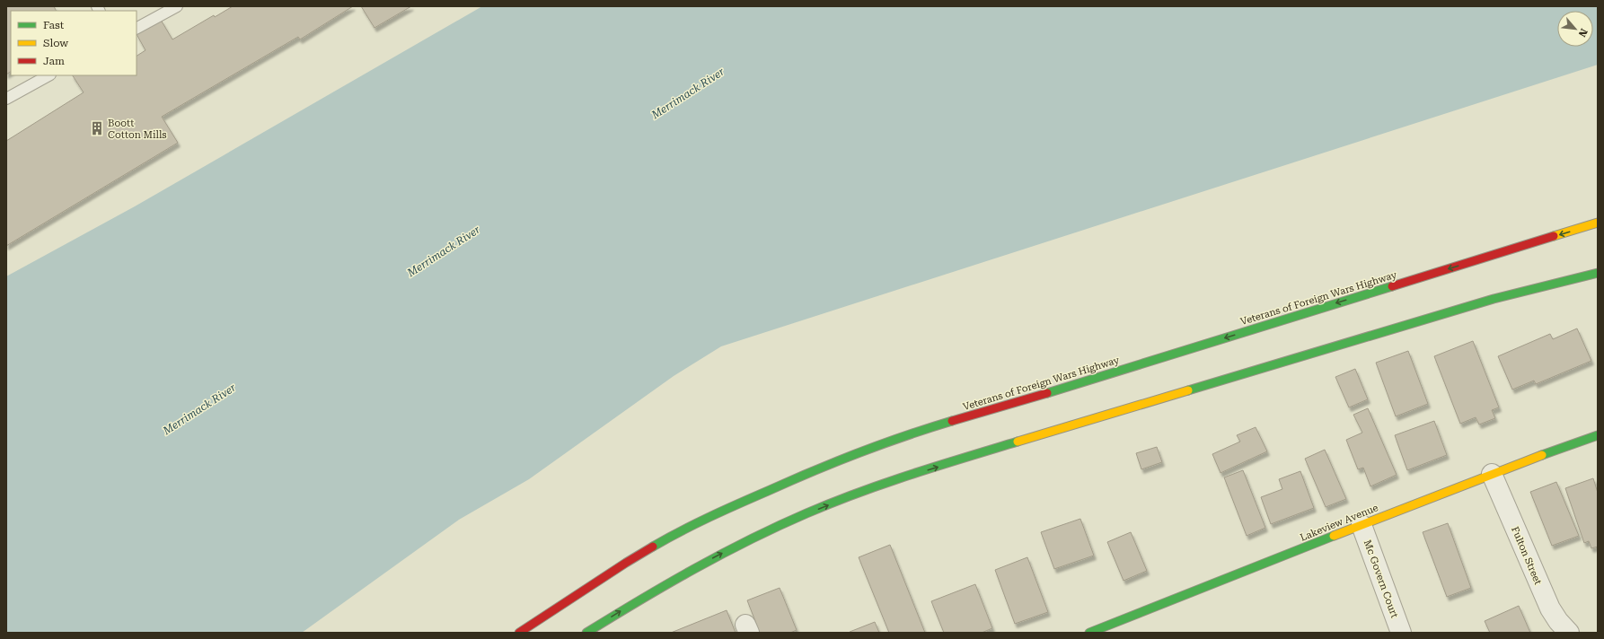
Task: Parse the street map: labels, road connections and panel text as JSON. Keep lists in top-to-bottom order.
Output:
{
  "streets": {
    "main road": ["Veterans of Foreign Wars Highway", "Lakeview Avenue"],
    "street": ["Fulton Street", "Mc Govern Court"]
  },
  "crossings": [
    ["Lakeview Avenue", "Fulton Street"],
    ["Lakeview Avenue", "Mc Govern Court"]
  ],
  "water": ["Merrimack River"],
  "places": {
    "building": ["Boott Cotton Mills"]
  },
  "legend": ["Fast", "Slow", "Jam"],
  "north": "bottom right"
}
